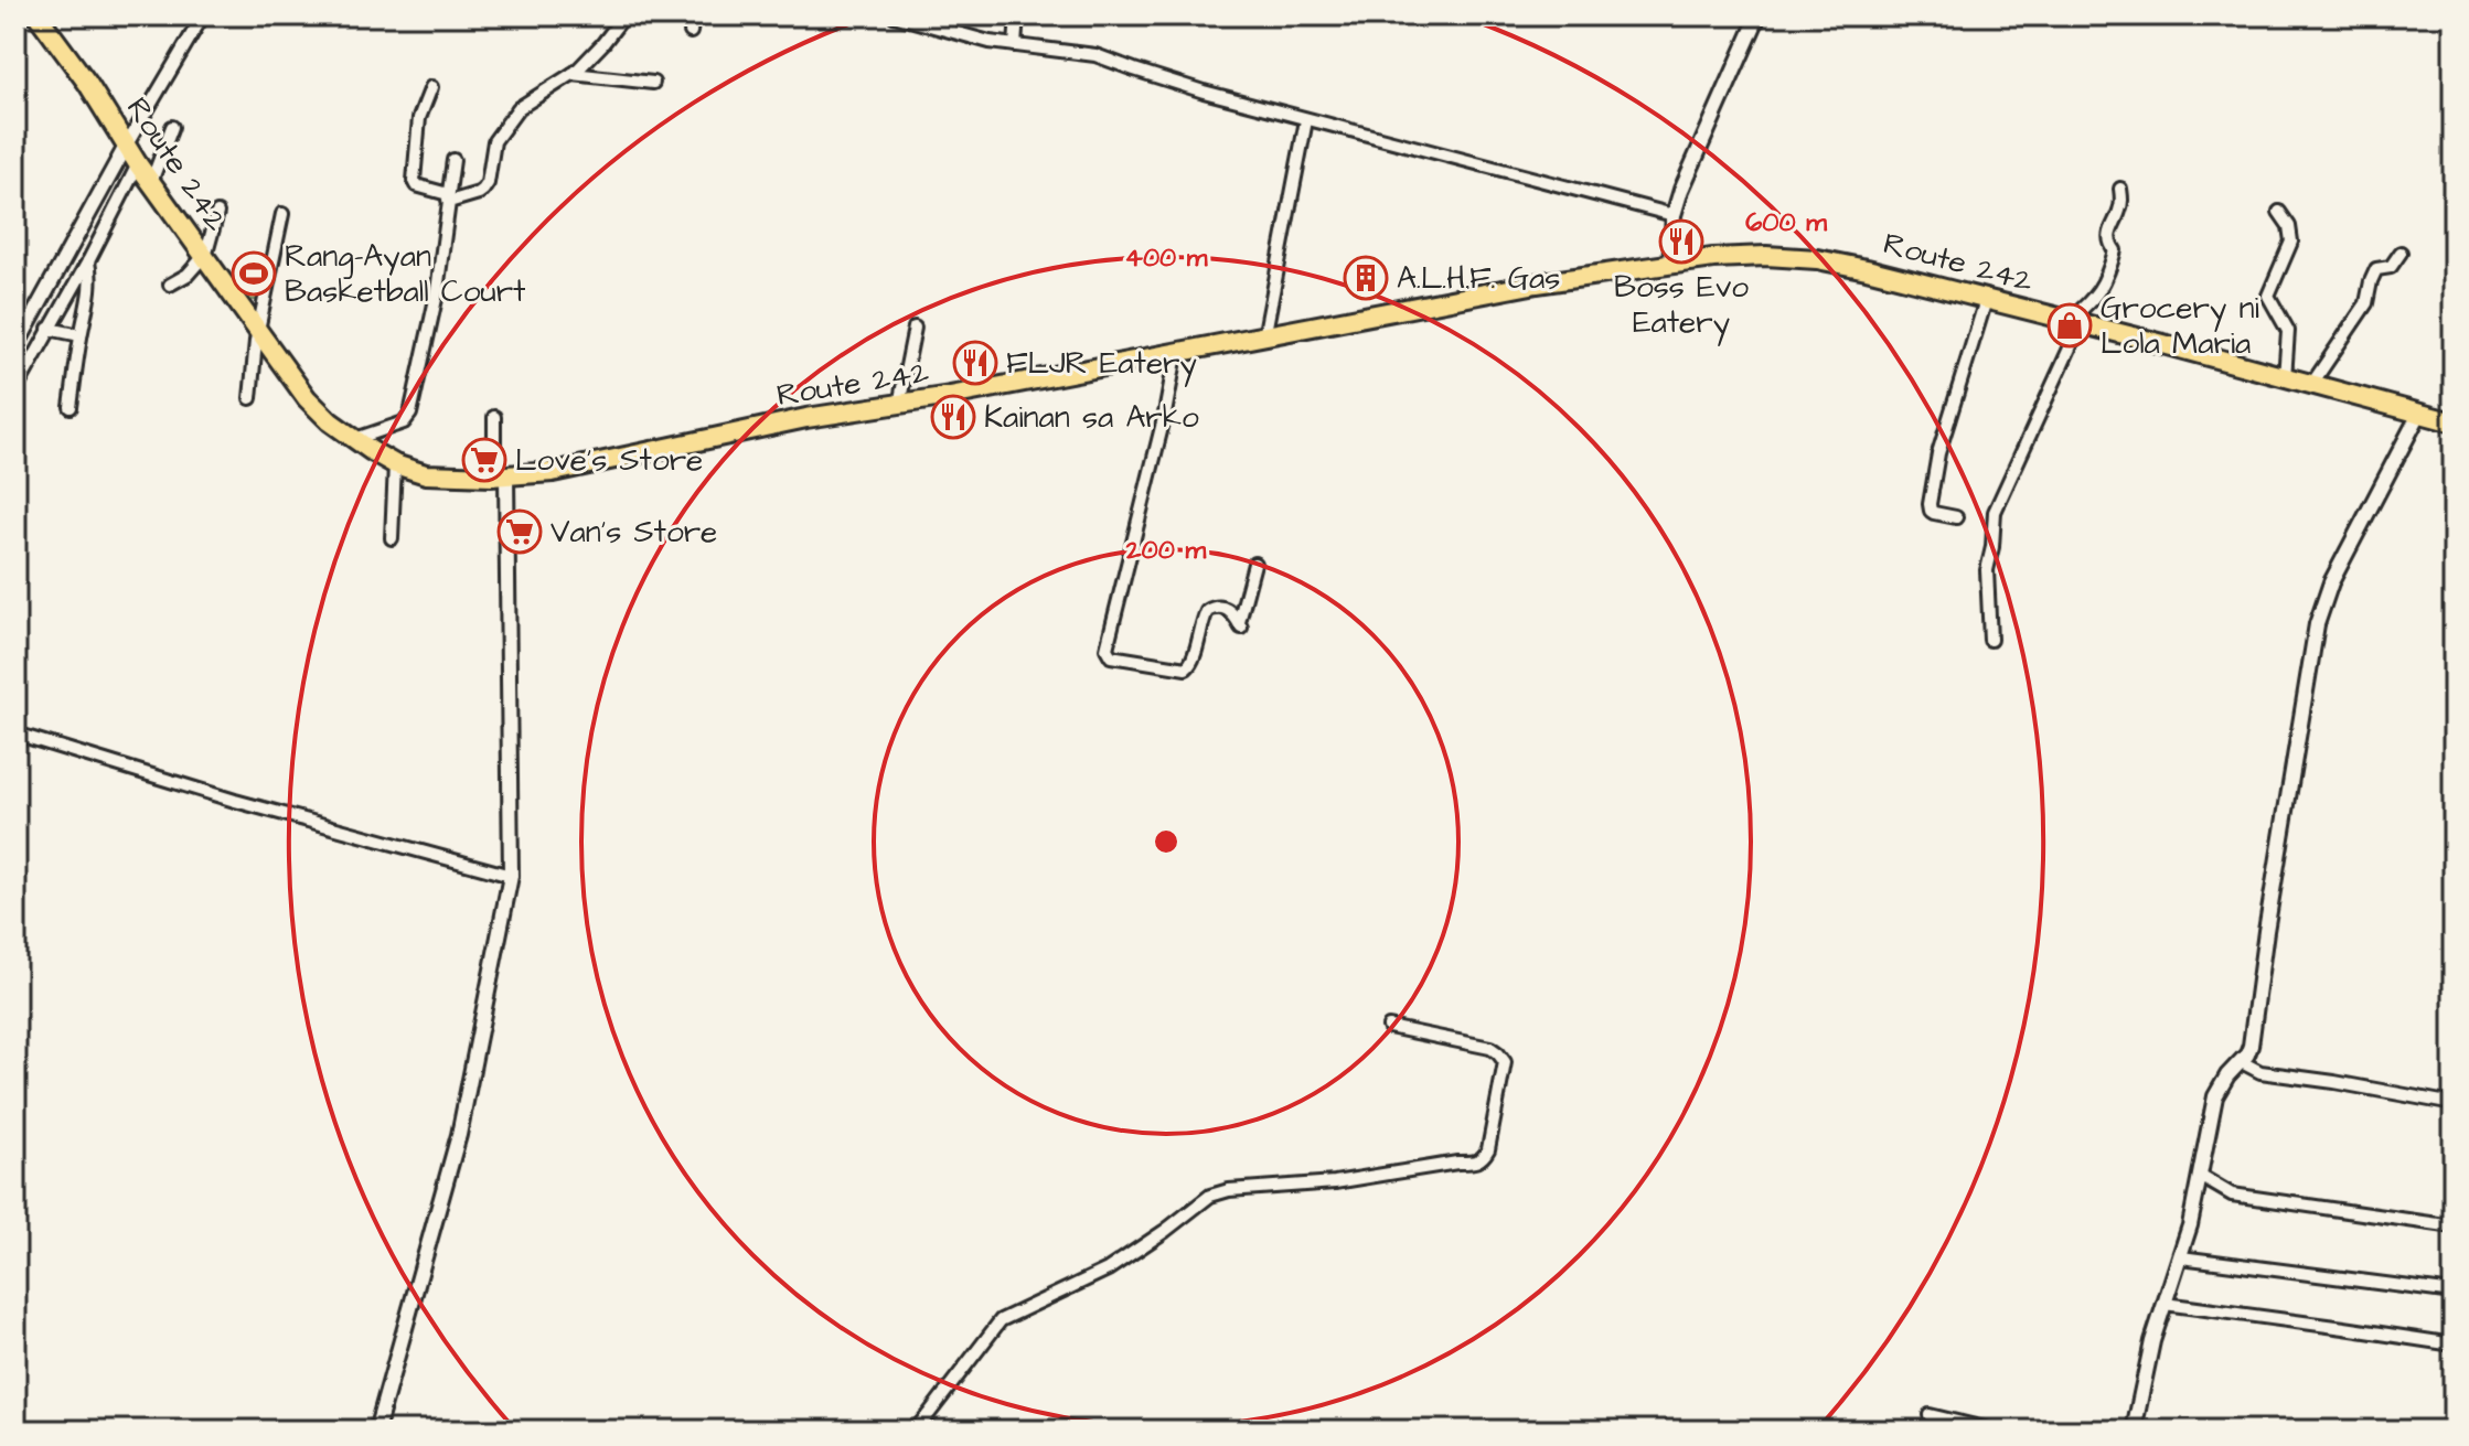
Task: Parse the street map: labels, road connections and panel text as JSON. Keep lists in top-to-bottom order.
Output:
{
  "streets": {
    "main road": ["Route 242"]
  },
  "places": {
    "restaurant": ["Boss Evo Eatery", "FLJR Eatery", "Kainan sa Arko"],
    "sports": ["Rang-Ayan Basketball Court"],
    "building": ["A.L.H.F. Gas"],
    "shop": ["Grocery ni Lola Maria"],
    "supermarket": ["Love's Store", "Van's Store"]
  },
  "rings": ["600 m", "400 m", "200 m"]
}
